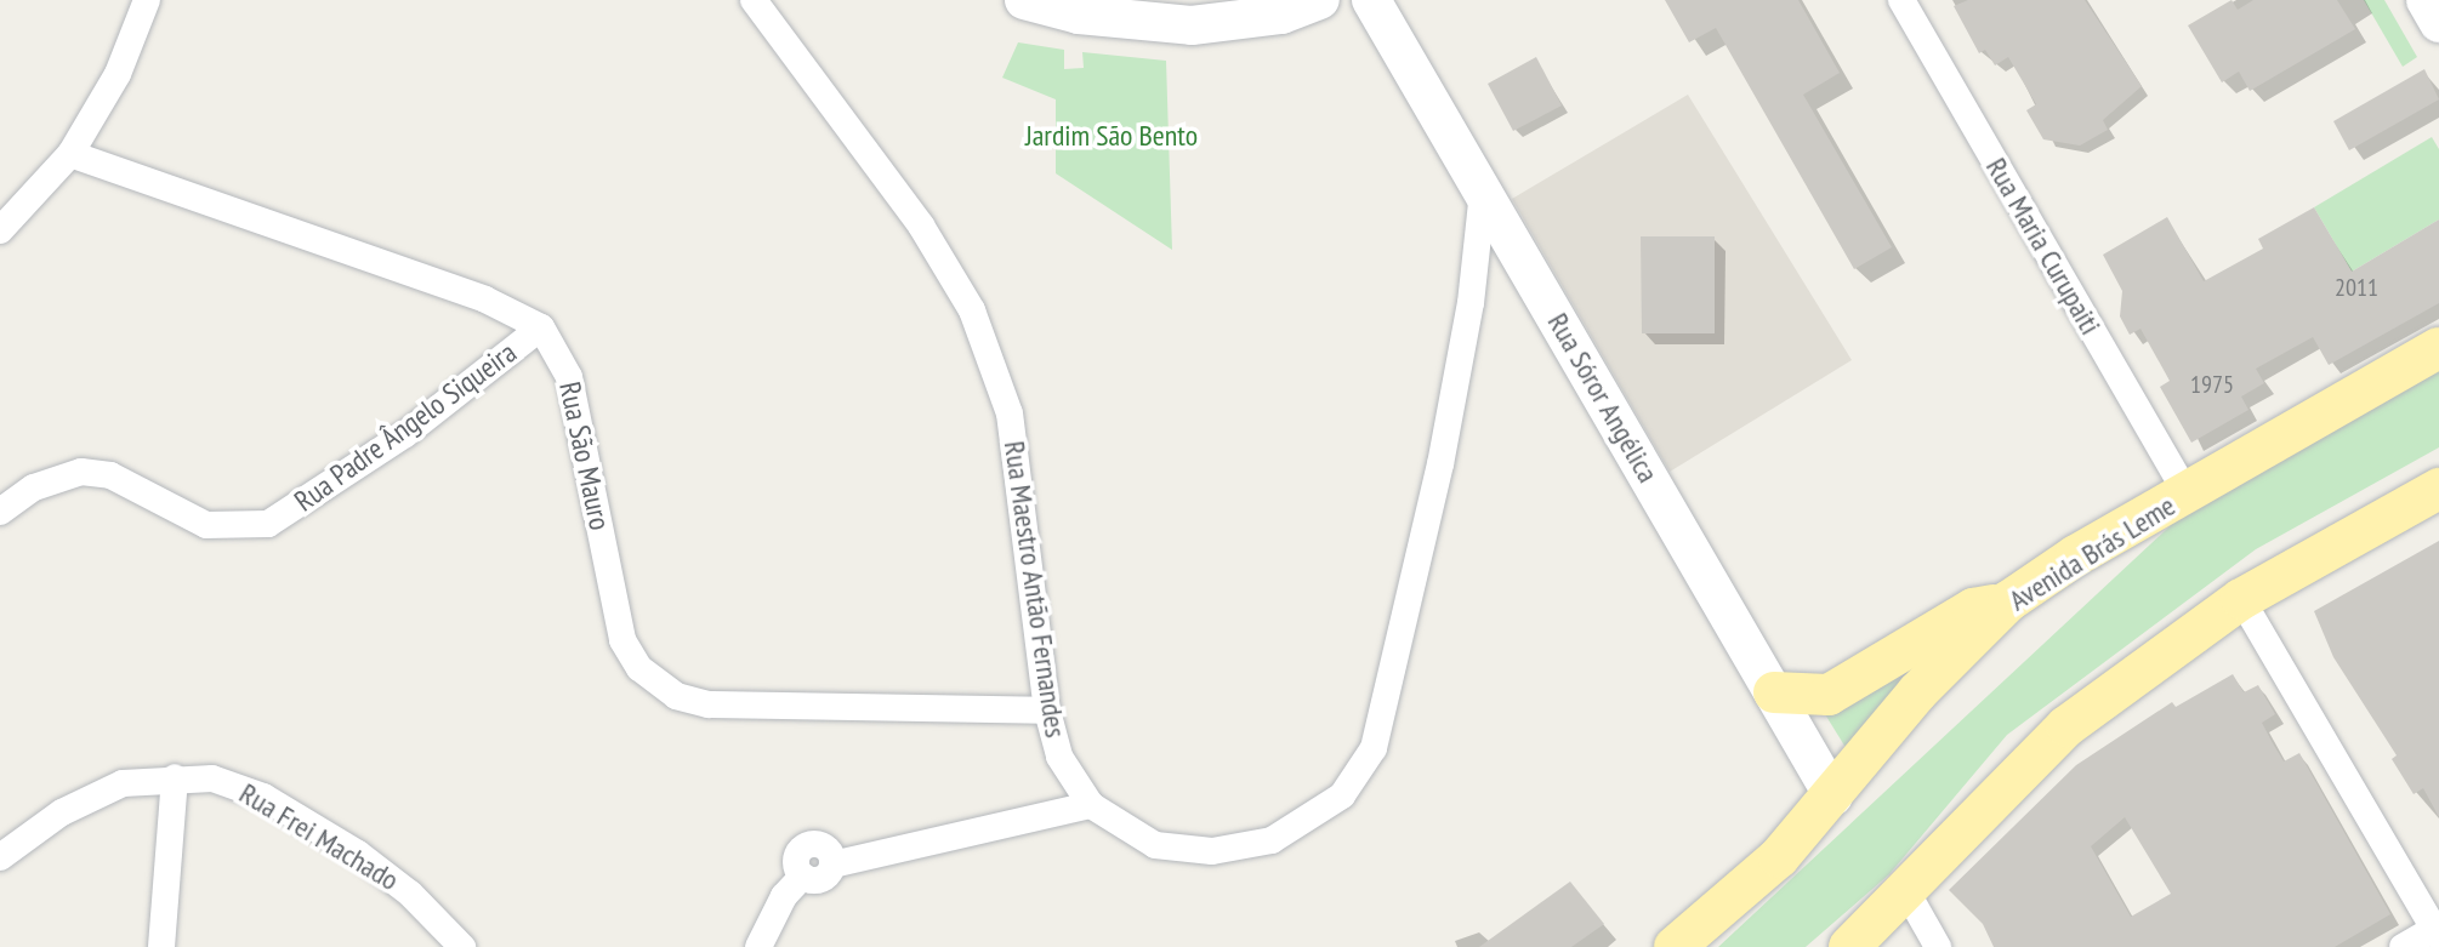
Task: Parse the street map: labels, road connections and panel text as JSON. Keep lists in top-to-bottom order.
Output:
{
  "streets": {
    "main road": ["Avenida Brás Leme"],
    "street": [
      "Rua Maria Curupaiti",
      "Rua Sóror Angélica",
      "Rua Padre Ângelo Siqueira",
      "Rua São Mauro",
      "Rua Maestro Antão Fernandes",
      "Rua Frei Machado"
    ]
  },
  "crossings": [
    ["Rua Maria Curupaiti", "Avenida Brás Leme"],
    ["Rua Sóror Angélica", "Avenida Brás Leme"],
    ["Rua Sóror Angélica", "Rua Maestro Antão Fernandes"],
    ["Rua Padre Ângelo Siqueira", "Rua São Mauro"],
    ["Rua São Mauro", "Rua Maestro Antão Fernandes"]
  ],
  "parks": ["Jardim São Bento"],
  "house_numbers": ["2011", "1975"]
}
